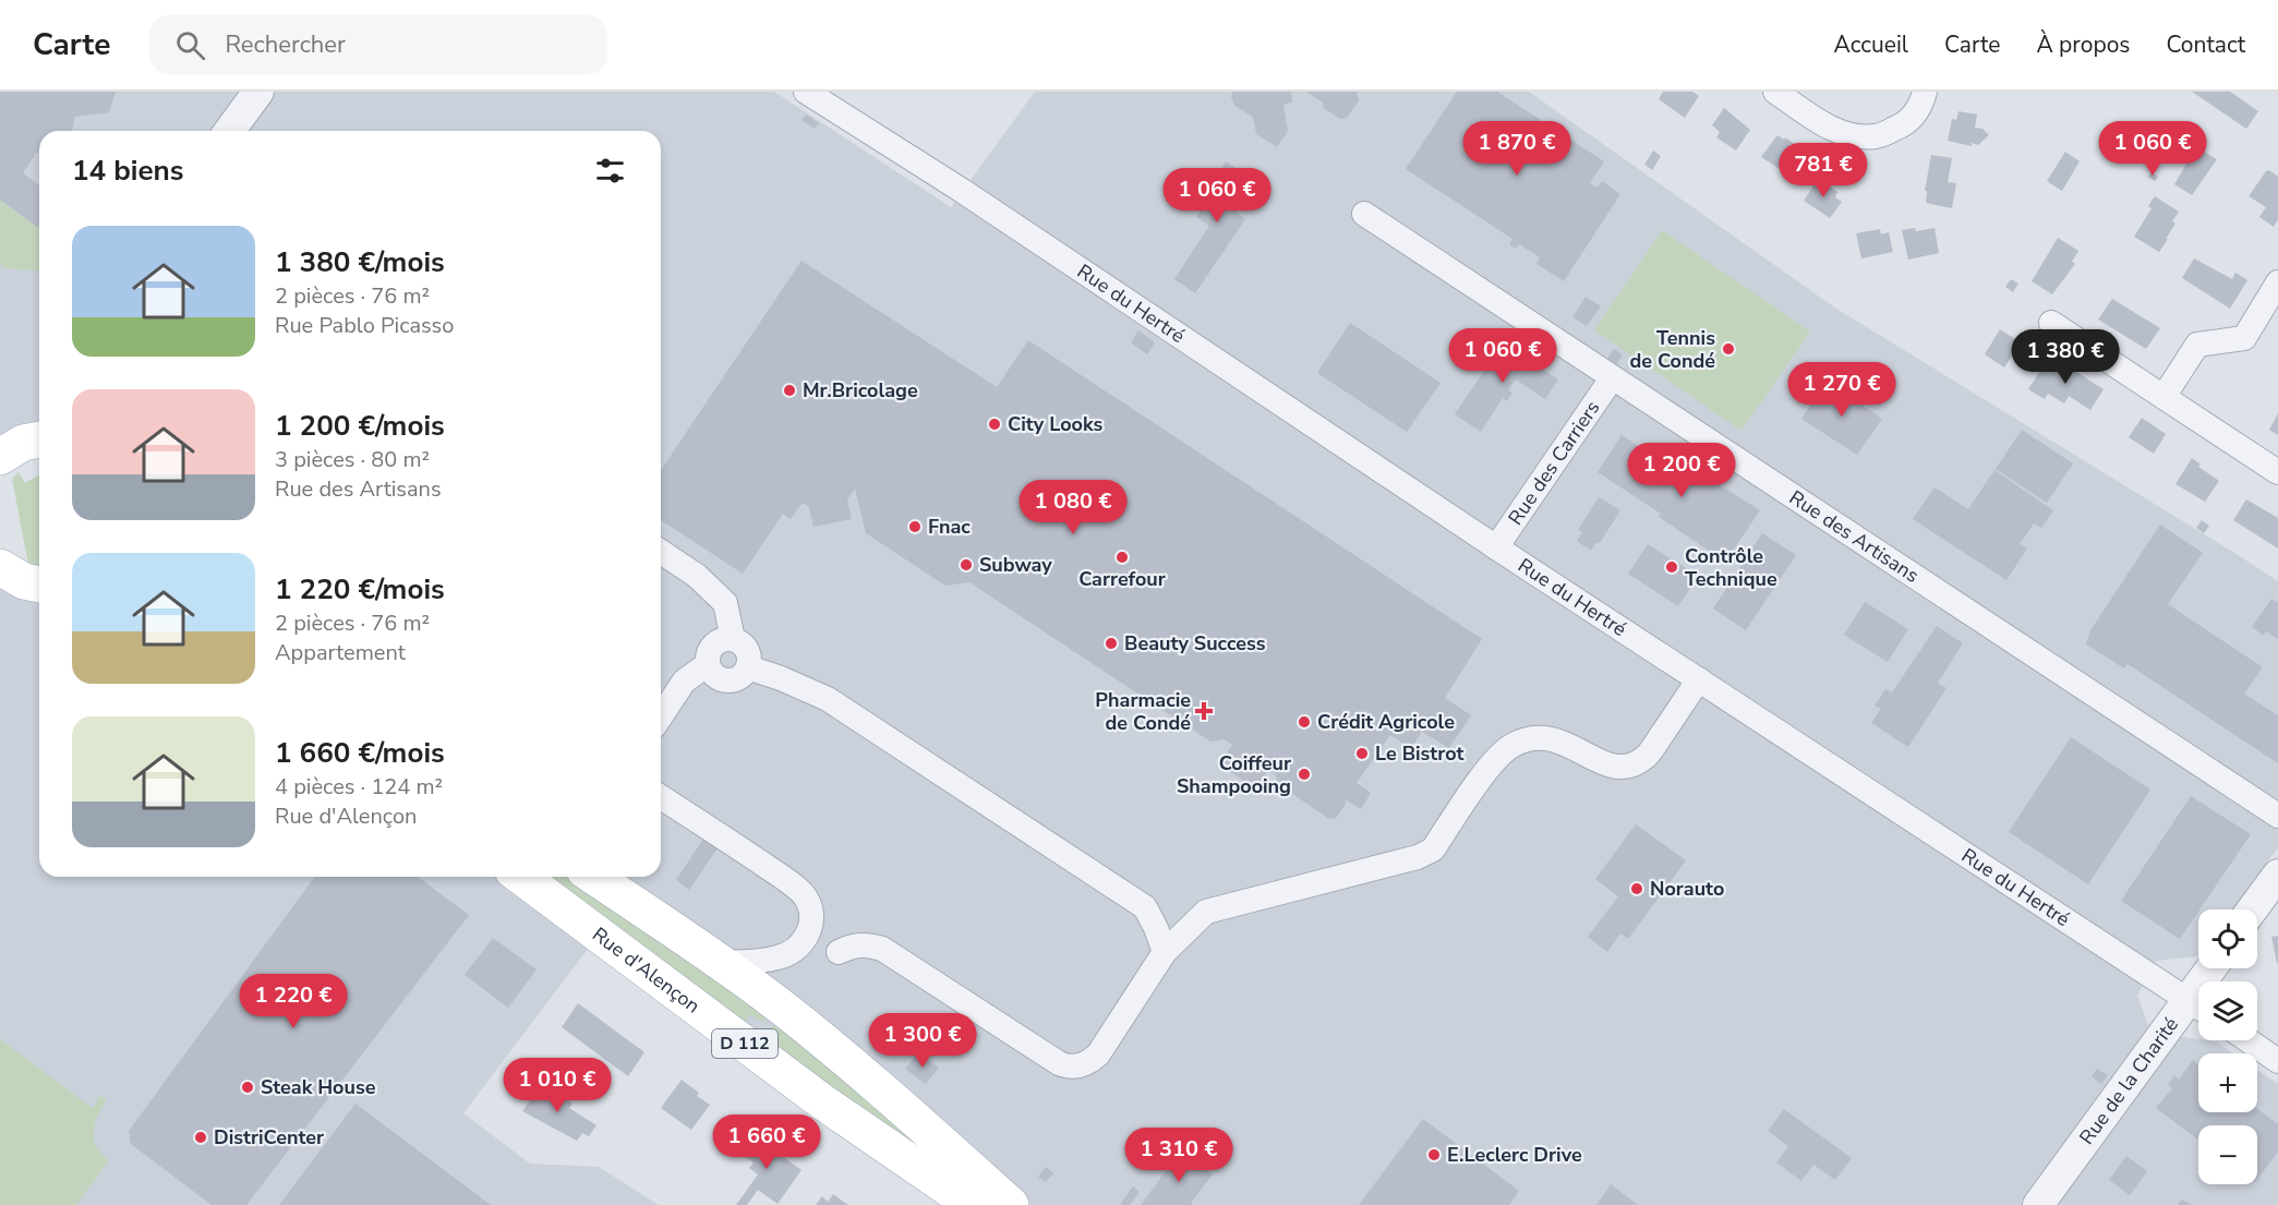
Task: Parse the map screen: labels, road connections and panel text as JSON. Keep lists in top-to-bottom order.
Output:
{
  "streets": {
    "main road": ["Rue d'Alençon", "D 112"],
    "street": [
      "Rue du Hertré",
      "Rue des Carriers",
      "Rue des Artisans",
      "Rue de la Charité"
    ]
  },
  "crossings": [
    ["Rue du Hertré", "Rue des Carriers"],
    ["Rue du Hertré", "Rue de la Charité"],
    ["Rue des Carriers", "Rue des Artisans"]
  ],
  "places": {
    "other": [
      "Tennis de Condé",
      "Mr.Bricolage",
      "City Looks",
      "Fnac",
      "Carrefour",
      "Subway",
      "Contrôle Technique",
      "Beauty Success",
      "Crédit Agricole",
      "Le Bistrot",
      "Coiffeur Shampooing",
      "Norauto",
      "Steak House",
      "DistriCenter",
      "E.Leclerc Drive"
    ],
    "health": ["Pharmacie de Condé"]
  },
  "page": {
    "header": "Carte",
    "search": "Rechercher",
    "nav": [
      "Accueil",
      "Carte",
      "À propos",
      "Contact"
    ],
    "price": [
      "1 870 €",
      "1 060 €",
      "781 €",
      "1 060 €",
      "1 060 €",
      "1 380 €",
      "1 270 €",
      "1 200 €",
      "1 080 €",
      "1 220 €",
      "1 300 €",
      "1 010 €",
      "1 660 €",
      "1 310 €"
    ],
    "heading": "14 biens",
    "list": [
      {
        "name": "1 380 €/mois",
        "note": "2 pièces · 76 m² · Rue Pablo Picasso"
      },
      {
        "name": "1 200 €/mois",
        "note": "3 pièces · 80 m² · Rue des Artisans"
      },
      {
        "name": "1 220 €/mois",
        "note": "2 pièces · 76 m² · Appartement"
      },
      {
        "name": "1 660 €/mois",
        "note": "4 pièces · 124 m² · Rue d'Alençon"
      }
    ],
    "map_buttons": ["+", "−"]
  }
}
